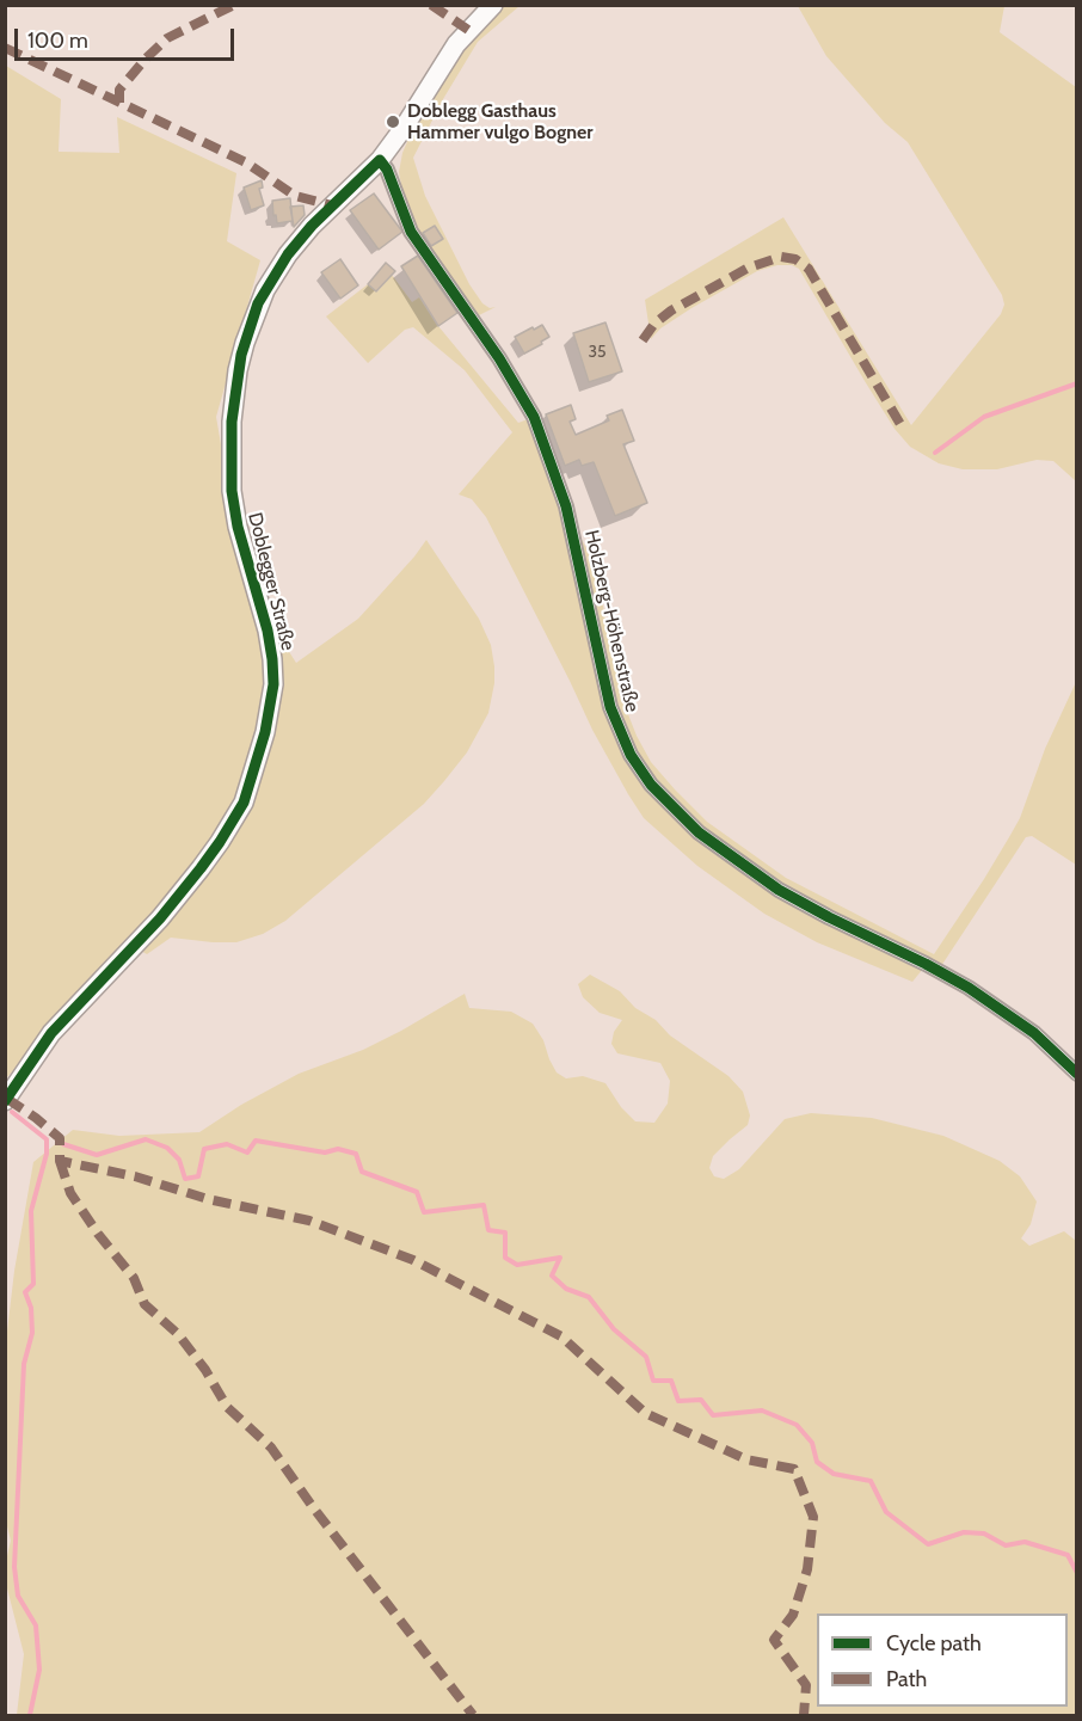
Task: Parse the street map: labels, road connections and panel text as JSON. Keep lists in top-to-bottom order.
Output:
{
  "streets": {
    "street": ["Doblegger Straße", "Holzberg-Höhenstraße"]
  },
  "crossings": [
    ["Doblegger Straße", "Holzberg-Höhenstraße"]
  ],
  "places": ["Doblegg Gasthaus Hammer vulgo Bogner"],
  "house_numbers": ["35"],
  "legend": ["Cycle path", "Path"],
  "scale_bar": "100 m"
}
